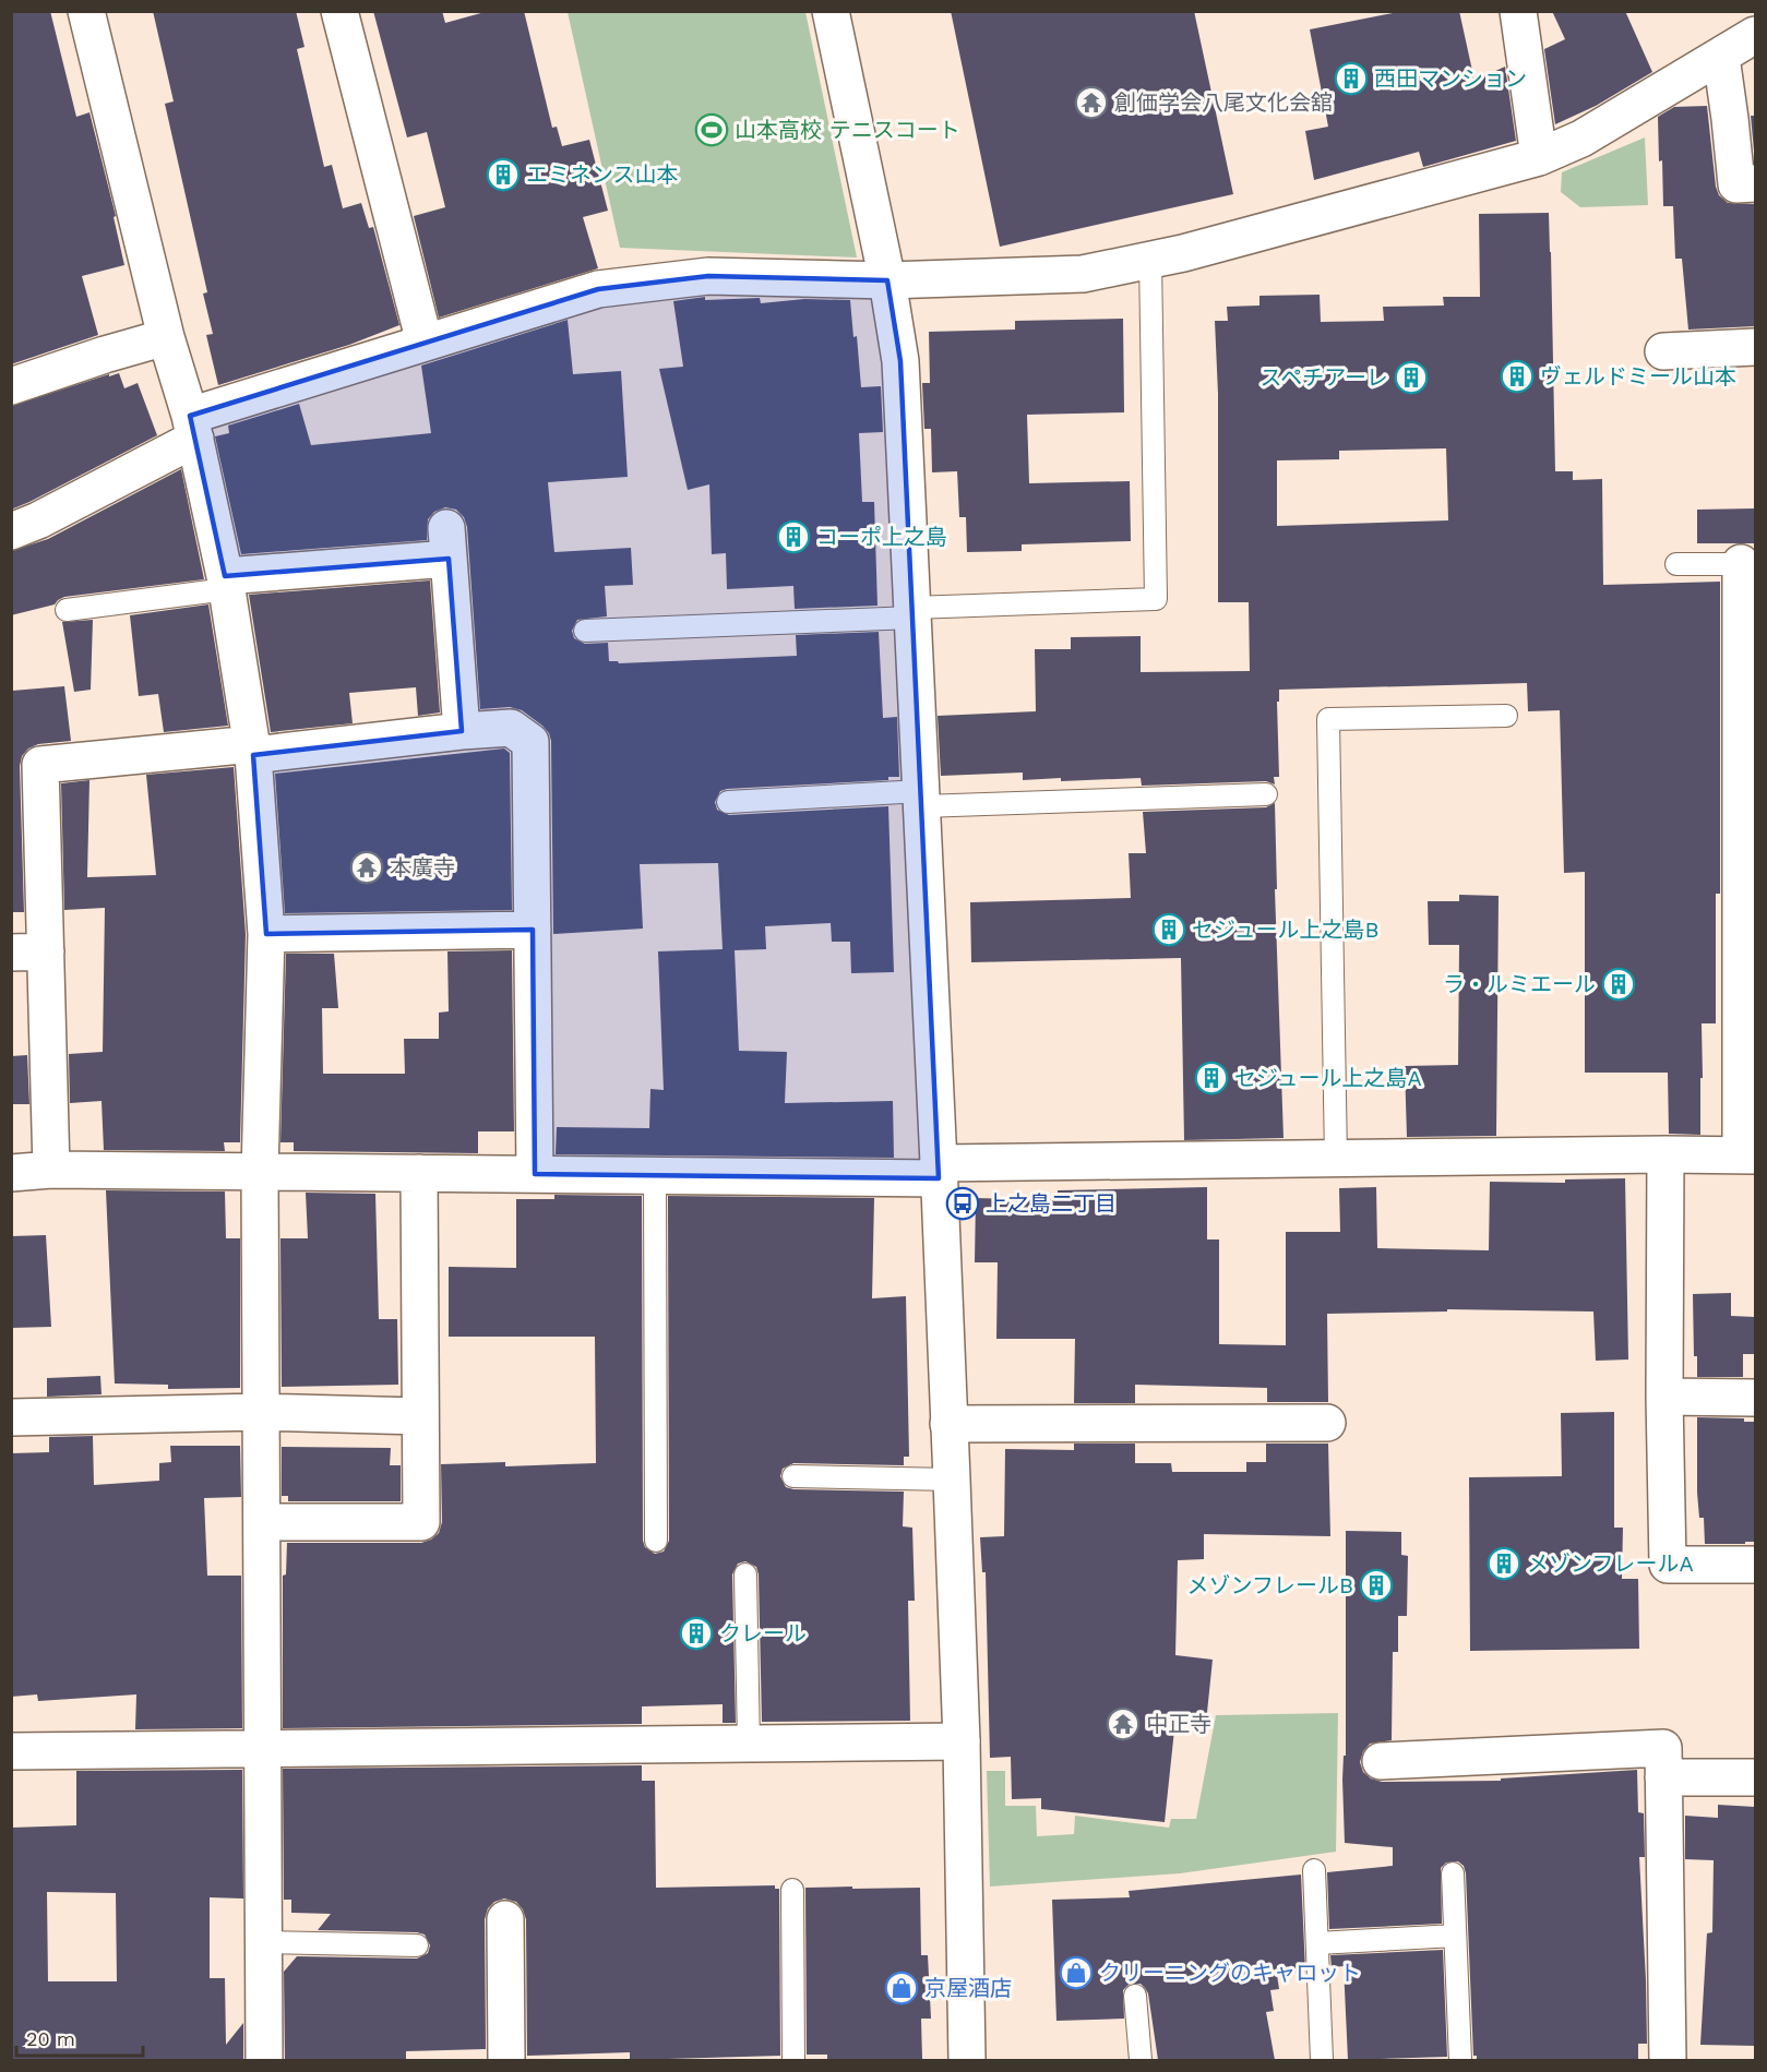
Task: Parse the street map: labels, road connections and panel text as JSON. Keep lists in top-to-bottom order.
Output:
{
  "places": {
    "building": [
      "西田マンション",
      "エミネンス山本",
      "ヴェルドミール山本",
      "スペチアーレ",
      "コーポ上之島",
      "セジュール上之島B",
      "ラ・ルミエール",
      "セジュール上之島A",
      "メゾンフレールA",
      "メゾンフレールB",
      "クレール"
    ],
    "temple": ["創価学会八尾文化会舘", "本廣寺", "中正寺"],
    "sports": ["山本高校 テニスコート"],
    "bus stop": ["上之島二丁目"],
    "shop": ["クリーニングのキャロット", "京屋酒店"]
  },
  "scale_bar": "20 m"
}
